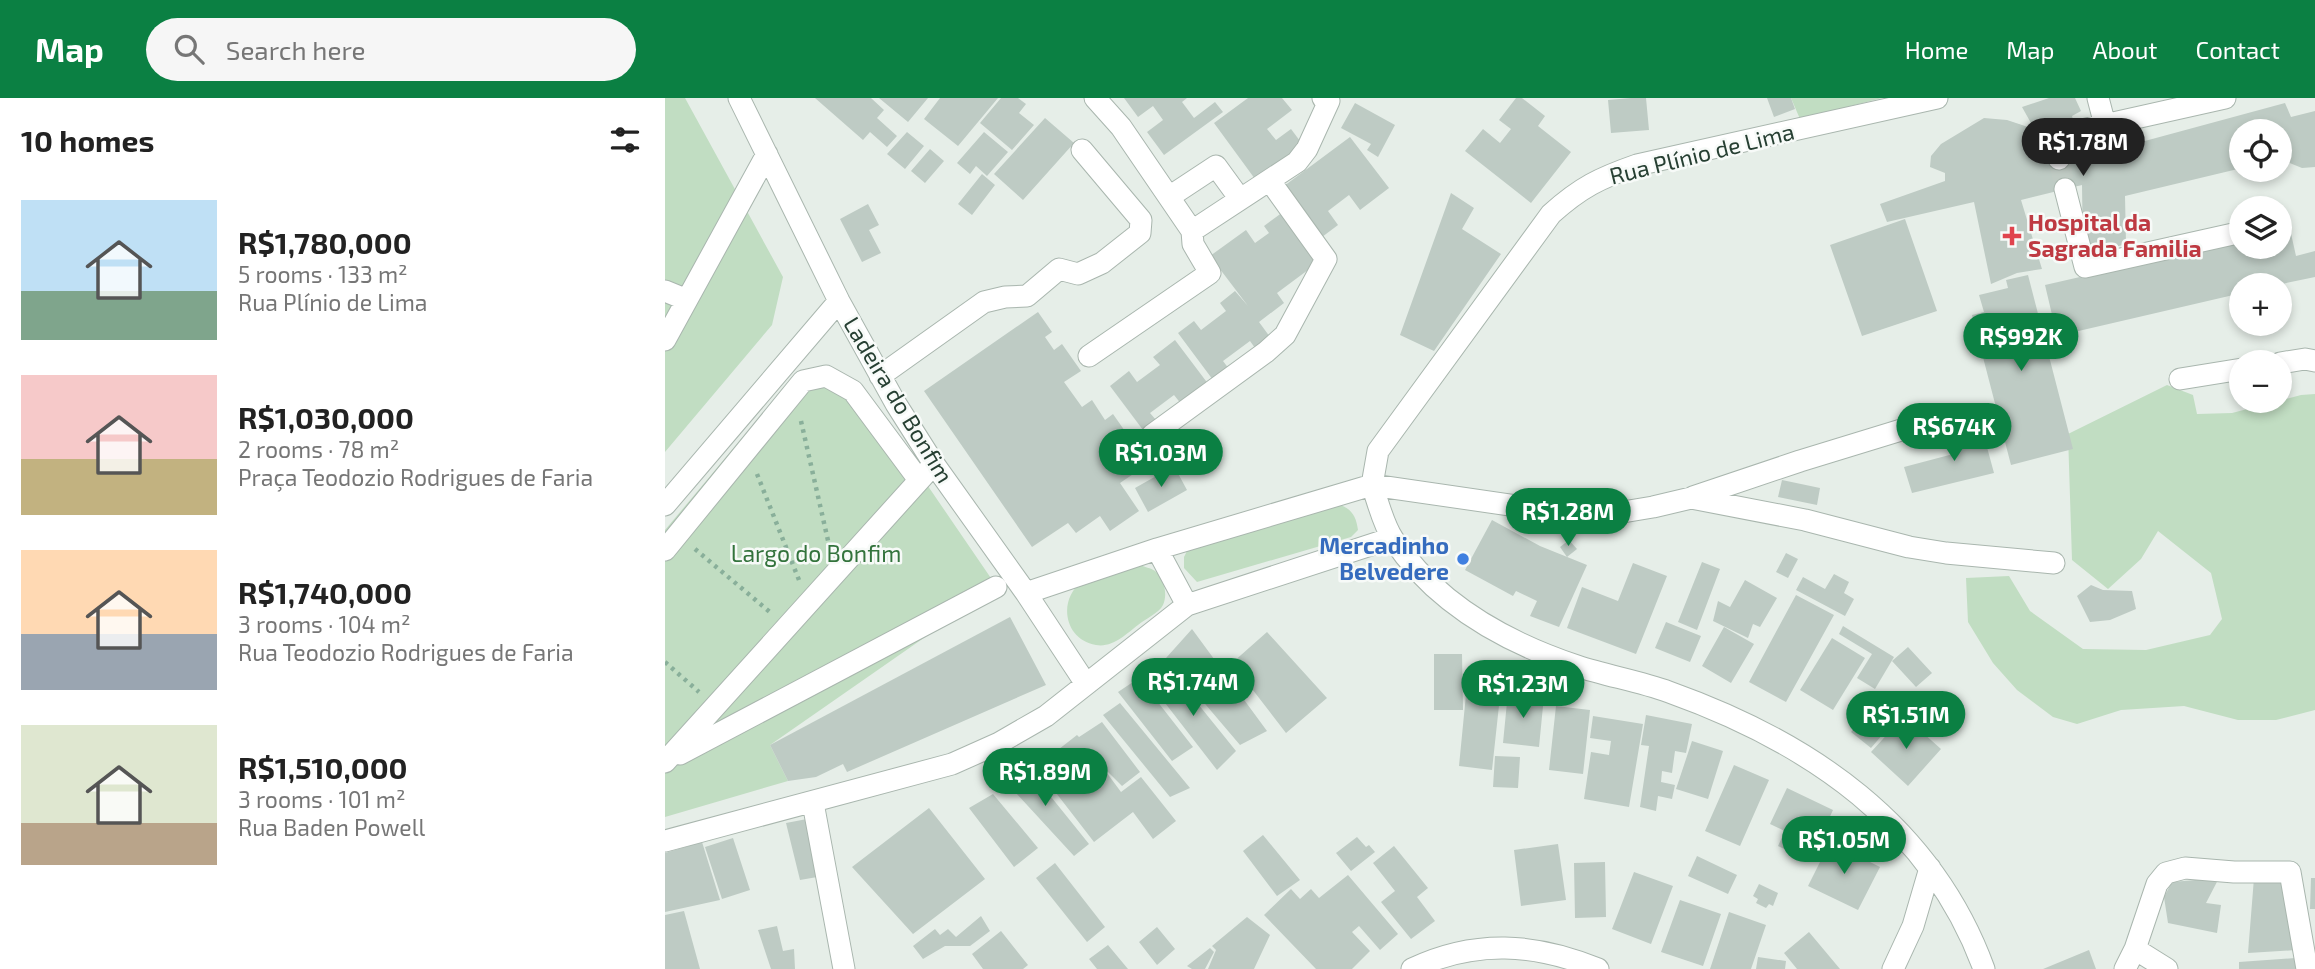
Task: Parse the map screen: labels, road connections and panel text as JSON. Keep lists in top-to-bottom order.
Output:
{
  "streets": {
    "street": ["Rua Plínio de Lima", "Ladeira do Bonfim"]
  },
  "parks": ["Largo do Bonfim"],
  "places": {
    "health": ["Hospital da Sagrada Familia"],
    "other": ["Mercadinho Belvedere"]
  },
  "page": {
    "header": "Map",
    "search": "Search here",
    "nav": [
      "Home",
      "Map",
      "About",
      "Contact"
    ],
    "heading": "10 homes",
    "price": [
      "R$1.78M",
      "R$992K",
      "R$674K",
      "R$1.03M",
      "R$1.28M",
      "R$1.74M",
      "R$1.23M",
      "R$1.51M",
      "R$1.89M",
      "R$1.05M"
    ],
    "map_buttons": ["+", "−"],
    "list": [
      {
        "name": "R$1,780,000",
        "note": "5 rooms · 133 m² · Rua Plínio de Lima"
      },
      {
        "name": "R$1,030,000",
        "note": "2 rooms · 78 m² · Praça Teodozio Rodrigues de Faria"
      },
      {
        "name": "R$1,740,000",
        "note": "3 rooms · 104 m² · Rua Teodozio Rodrigues de Faria"
      },
      {
        "name": "R$1,510,000",
        "note": "3 rooms · 101 m² · Rua Baden Powell"
      }
    ]
  }
}
